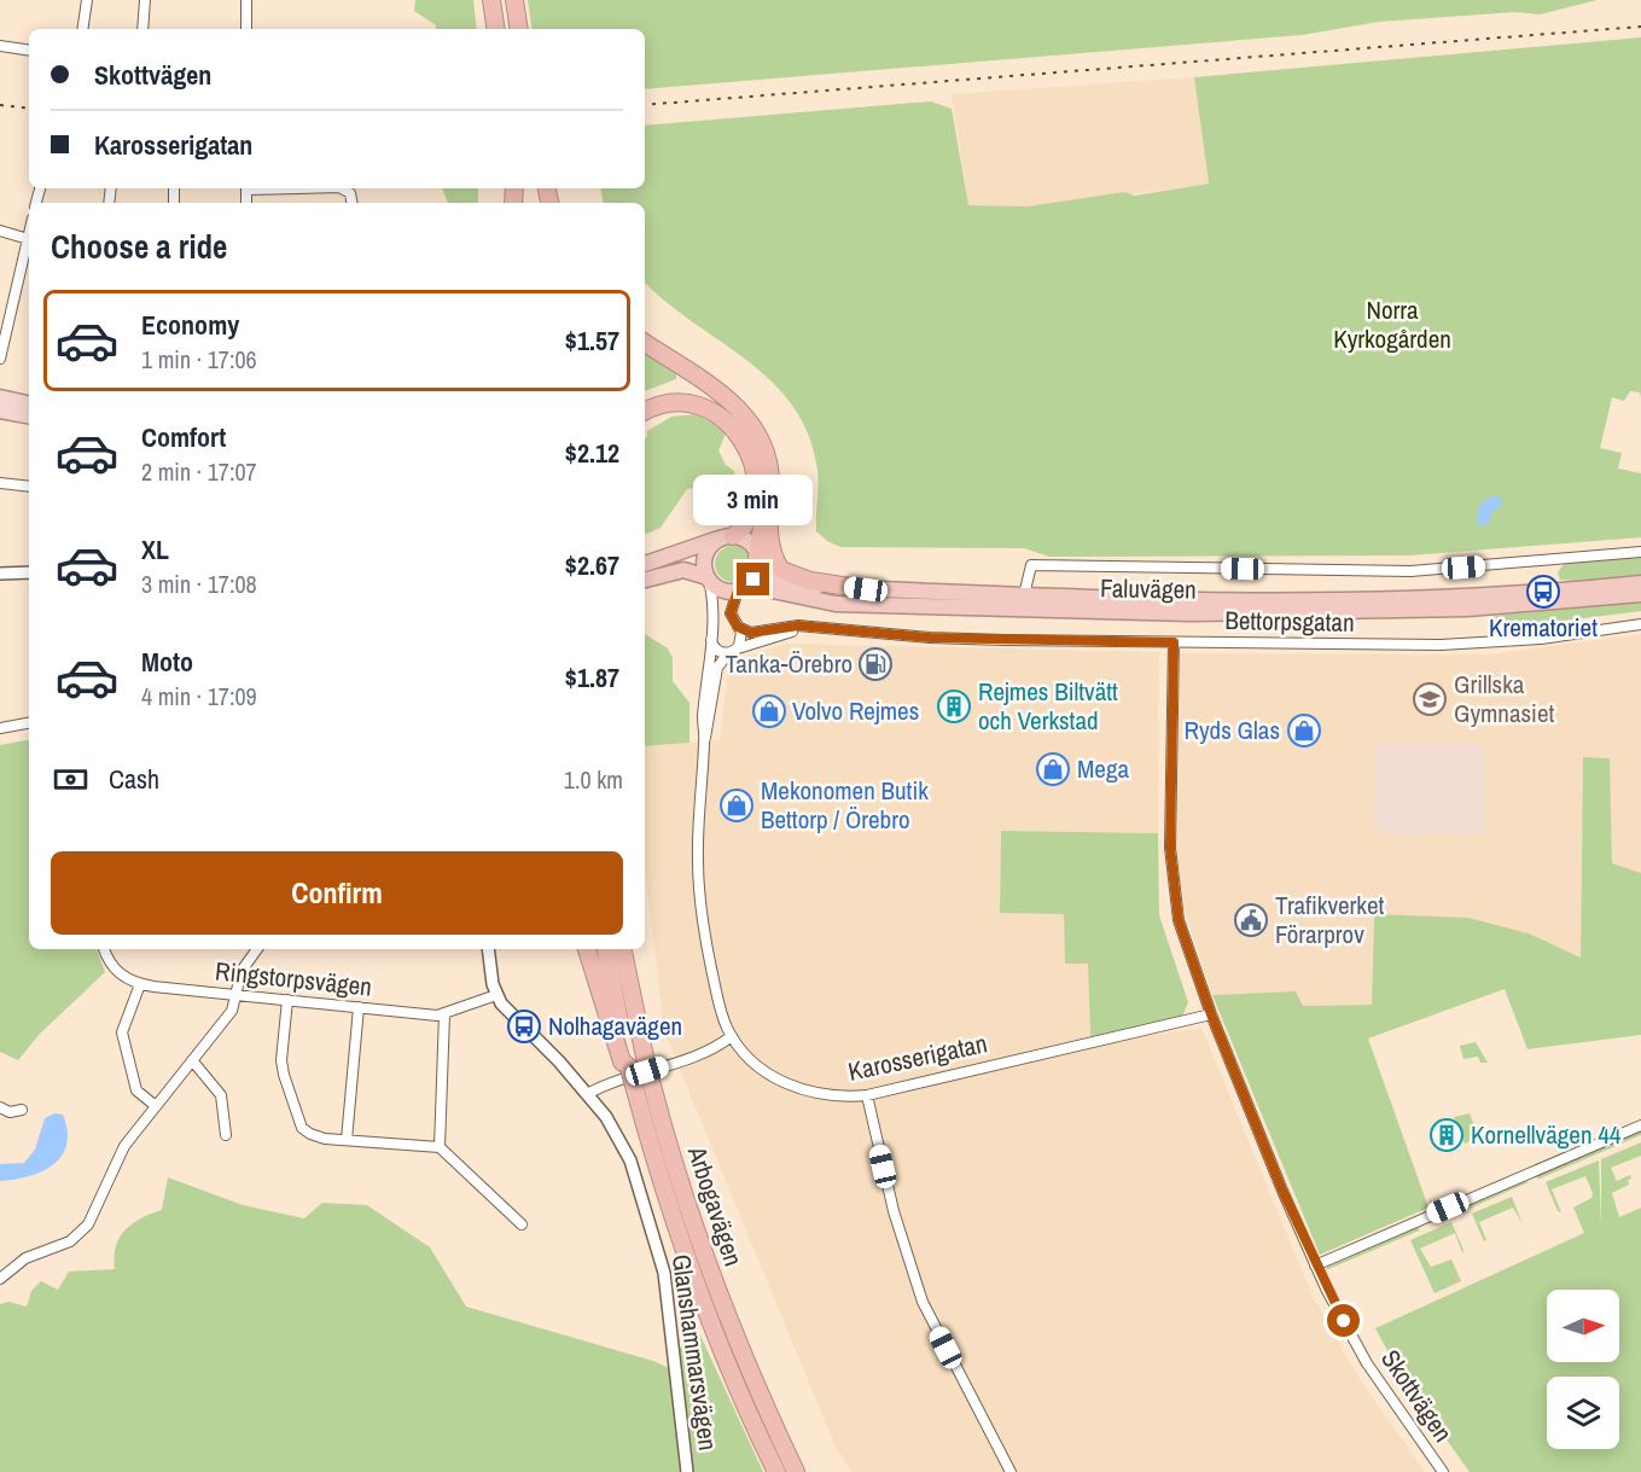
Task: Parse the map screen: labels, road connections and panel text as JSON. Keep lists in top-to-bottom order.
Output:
{
  "streets": {
    "highway": ["Faluvägen", "Arbogavägen"],
    "street": [
      "Bettorpsgatan",
      "Ringstorpsvägen",
      "Karosserigatan",
      "Glanshammarsvägen",
      "Skottvägen"
    ]
  },
  "crossings": [
    ["Faluvägen", "Karosserigatan"],
    ["Bettorpsgatan", "Skottvägen"],
    ["Ringstorpsvägen", "Glanshammarsvägen"],
    ["Karosserigatan", "Skottvägen"]
  ],
  "parks": ["Norra Kyrkogården"],
  "places": {
    "bus stop": ["Krematoriet", "Nolhagavägen"],
    "fuel station": ["Tanka-Örebro"],
    "school or university": ["Grillska Gymnasiet"],
    "building": ["Rejmes Biltvätt och Verkstad", "Kornellvägen 44"],
    "shop": [
      "Volvo Rejmes",
      "Ryds Glas",
      "Mega",
      "Mekonomen Butik Bettorp / Örebro"
    ],
    "public building": ["Trafikverket Förarprov"]
  },
  "north": "right",
  "page": {
    "banner": ["Skottvägen", "Karosserigatan"],
    "heading": "Choose a ride",
    "list": [
      {
        "name": "Economy",
        "note": "1 min · 17:06",
        "value": "$1.57"
      },
      {
        "name": "Comfort",
        "note": "2 min · 17:07",
        "value": "$2.12"
      },
      {
        "name": "XL",
        "note": "3 min · 17:08",
        "value": "$2.67"
      },
      {
        "name": "Moto",
        "note": "4 min · 17:09",
        "value": "$1.87"
      }
    ],
    "bubble": "3 min",
    "pay": ["Cash", "1.0 km"],
    "buttons": "Confirm"
  }
}
